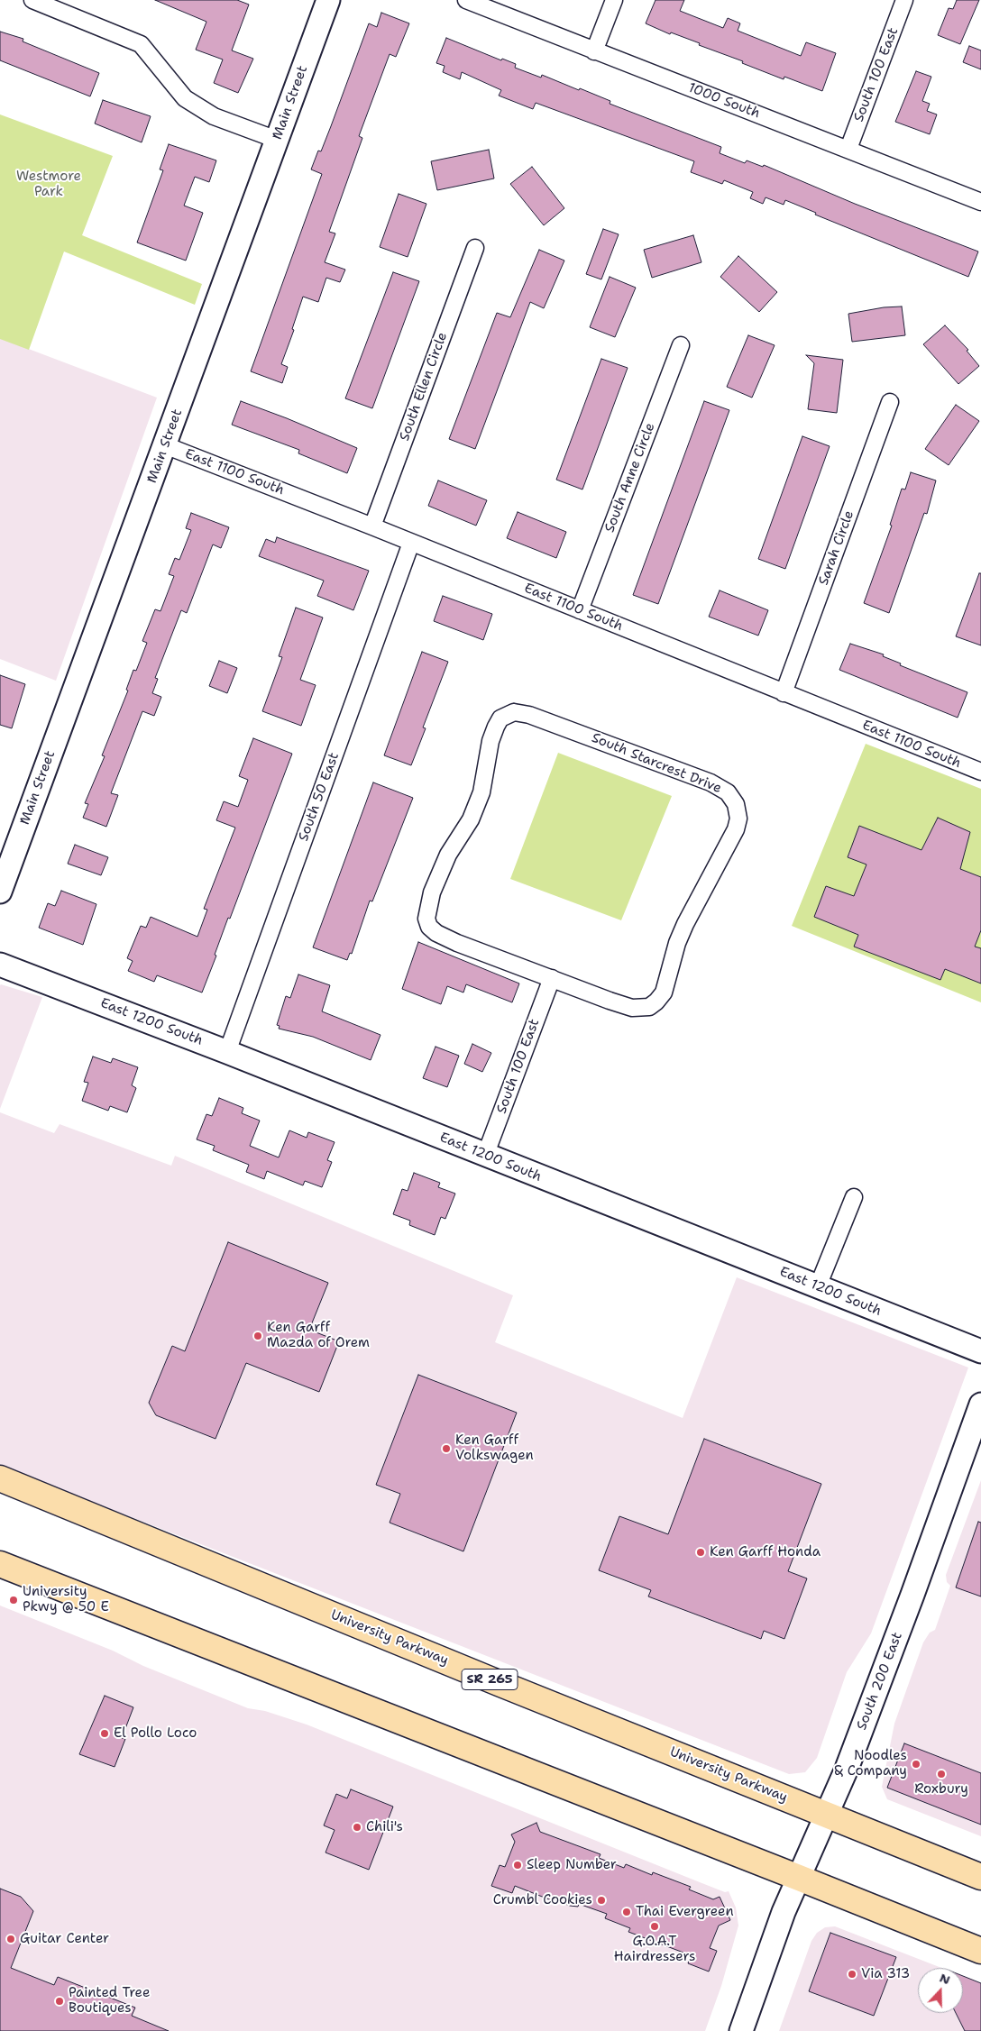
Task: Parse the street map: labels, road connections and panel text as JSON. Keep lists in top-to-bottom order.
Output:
{
  "streets": {
    "main road": ["University Parkway", "SR 265"],
    "street": [
      "South 100 East",
      "1000 South",
      "Main Street",
      "South Ellen Circle",
      "East 1100 South",
      "South Anne Circle",
      "Sarah Circle",
      "South Starcrest Drive",
      "South 50 East",
      "East 1200 South",
      "South 200 East"
    ]
  },
  "crossings": [
    ["South 100 East", "1000 South"],
    ["South 100 East", "South Starcrest Drive"],
    ["South 100 East", "East 1200 South"],
    ["Main Street", "East 1100 South"],
    ["South Ellen Circle", "East 1100 South"],
    ["East 1100 South", "South Anne Circle"],
    ["East 1100 South", "Sarah Circle"],
    ["East 1100 South", "South 50 East"],
    ["South 50 East", "East 1200 South"],
    ["University Parkway", "South 200 East"]
  ],
  "parks": ["Westmore Park"],
  "places": [
    "Ken Garff Mazda of Orem",
    "Ken Garff Volkswagen",
    "Ken Garff Honda",
    "University Pkwy @ 50 E",
    "El Pollo Loco",
    "Noodles & Company",
    "Roxbury",
    "Chili's",
    "Sleep Number",
    "Crumbl Cookies",
    "Thai Evergreen",
    "G.O.A.T Hairdressers",
    "Guitar Center",
    "Via 313",
    "Painted Tree Boutiques"
  ],
  "north": "top"
}
